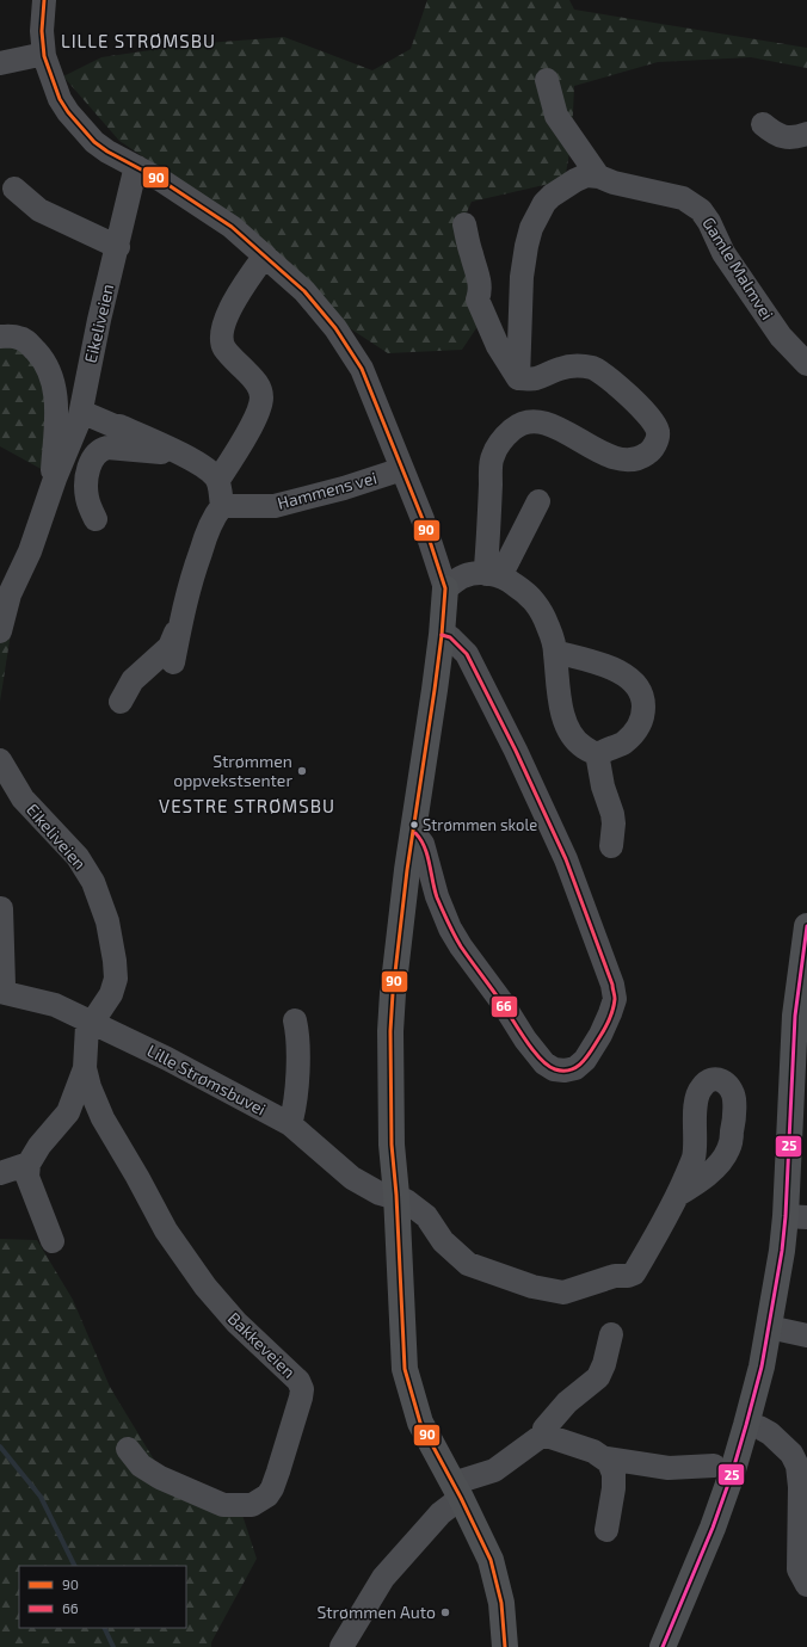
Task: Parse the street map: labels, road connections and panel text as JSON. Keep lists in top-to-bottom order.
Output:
{
  "streets": {
    "street": [
      "Gamle Malmvei",
      "Eikeliveien",
      "Hammens vei",
      "Lille Strømsbuvei",
      "Bakkeveien"
    ]
  },
  "crossings": [
    ["Eikeliveien", "Lille Strømsbuvei"],
    ["Eikeliveien", "Bakkeveien"],
    ["Lille Strømsbuvei", "Bakkeveien"]
  ],
  "districts": ["LILLE STRØMSBU", "VESTRE STRØMSBU"],
  "places": ["Strømmen oppvekstsenter", "Strømmen skole", "Strømmen Auto"],
  "lines": ["transit line 90", "transit line 66", "transit line 25"],
  "legend": ["90", "66"]
}
